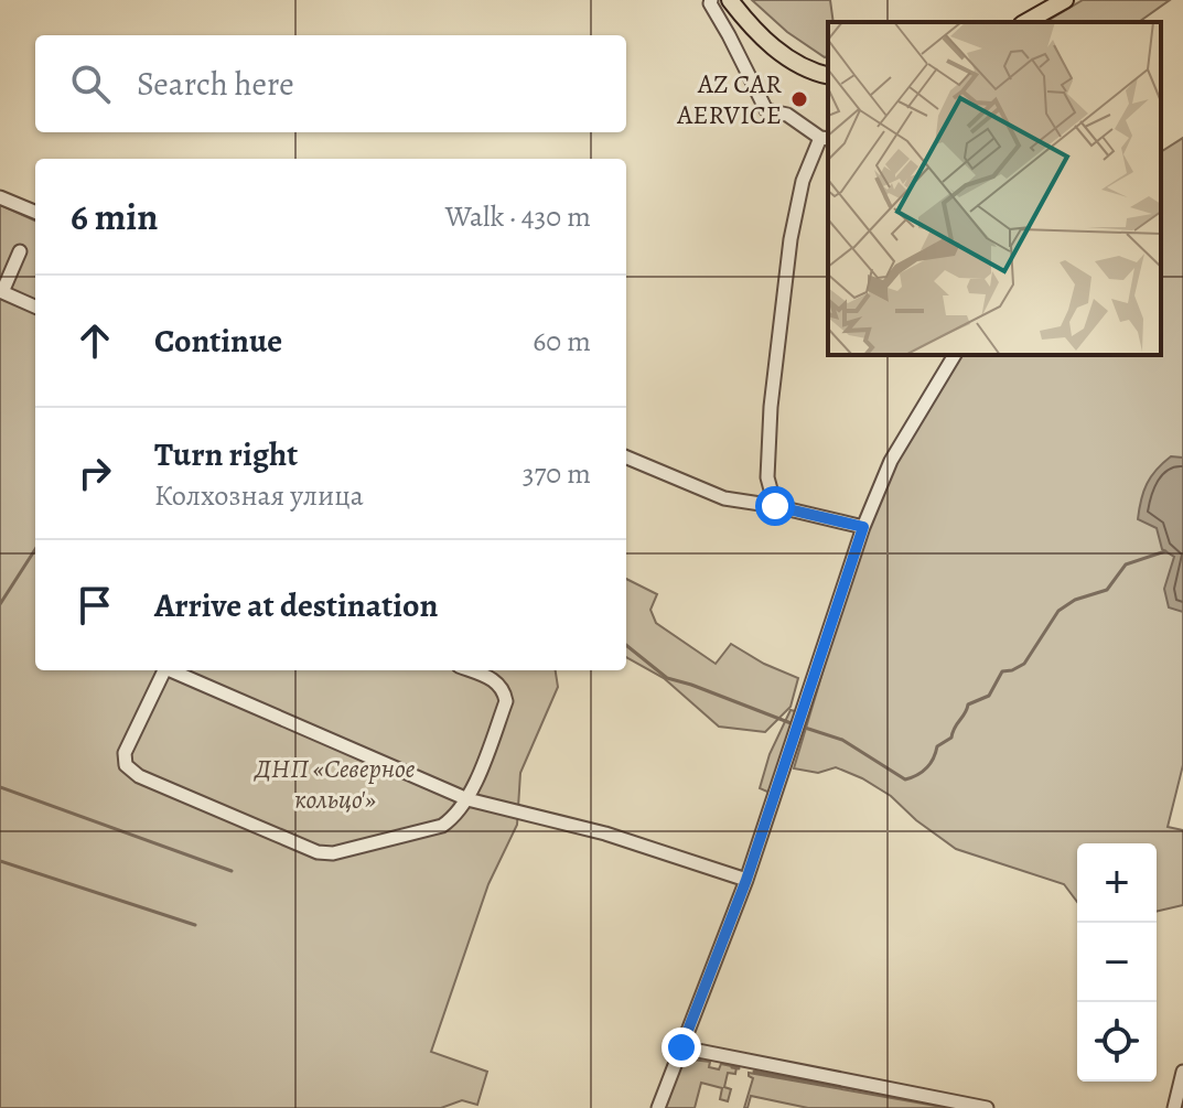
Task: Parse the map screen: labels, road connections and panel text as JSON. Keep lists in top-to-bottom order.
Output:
{
  "parks": ["ДНП «Северное кольцо'»"],
  "places": ["AZ CAR AERVICE"],
  "page": {
    "search": "Search here",
    "heading": ["6 min", "Walk · 430 m"],
    "list": [
      ["Continue", "60 m"],
      ["Turn right", "Колхозная улица", "370 m"],
      "Arrive at destination"
    ],
    "map_buttons": ["+", "−"]
  }
}
